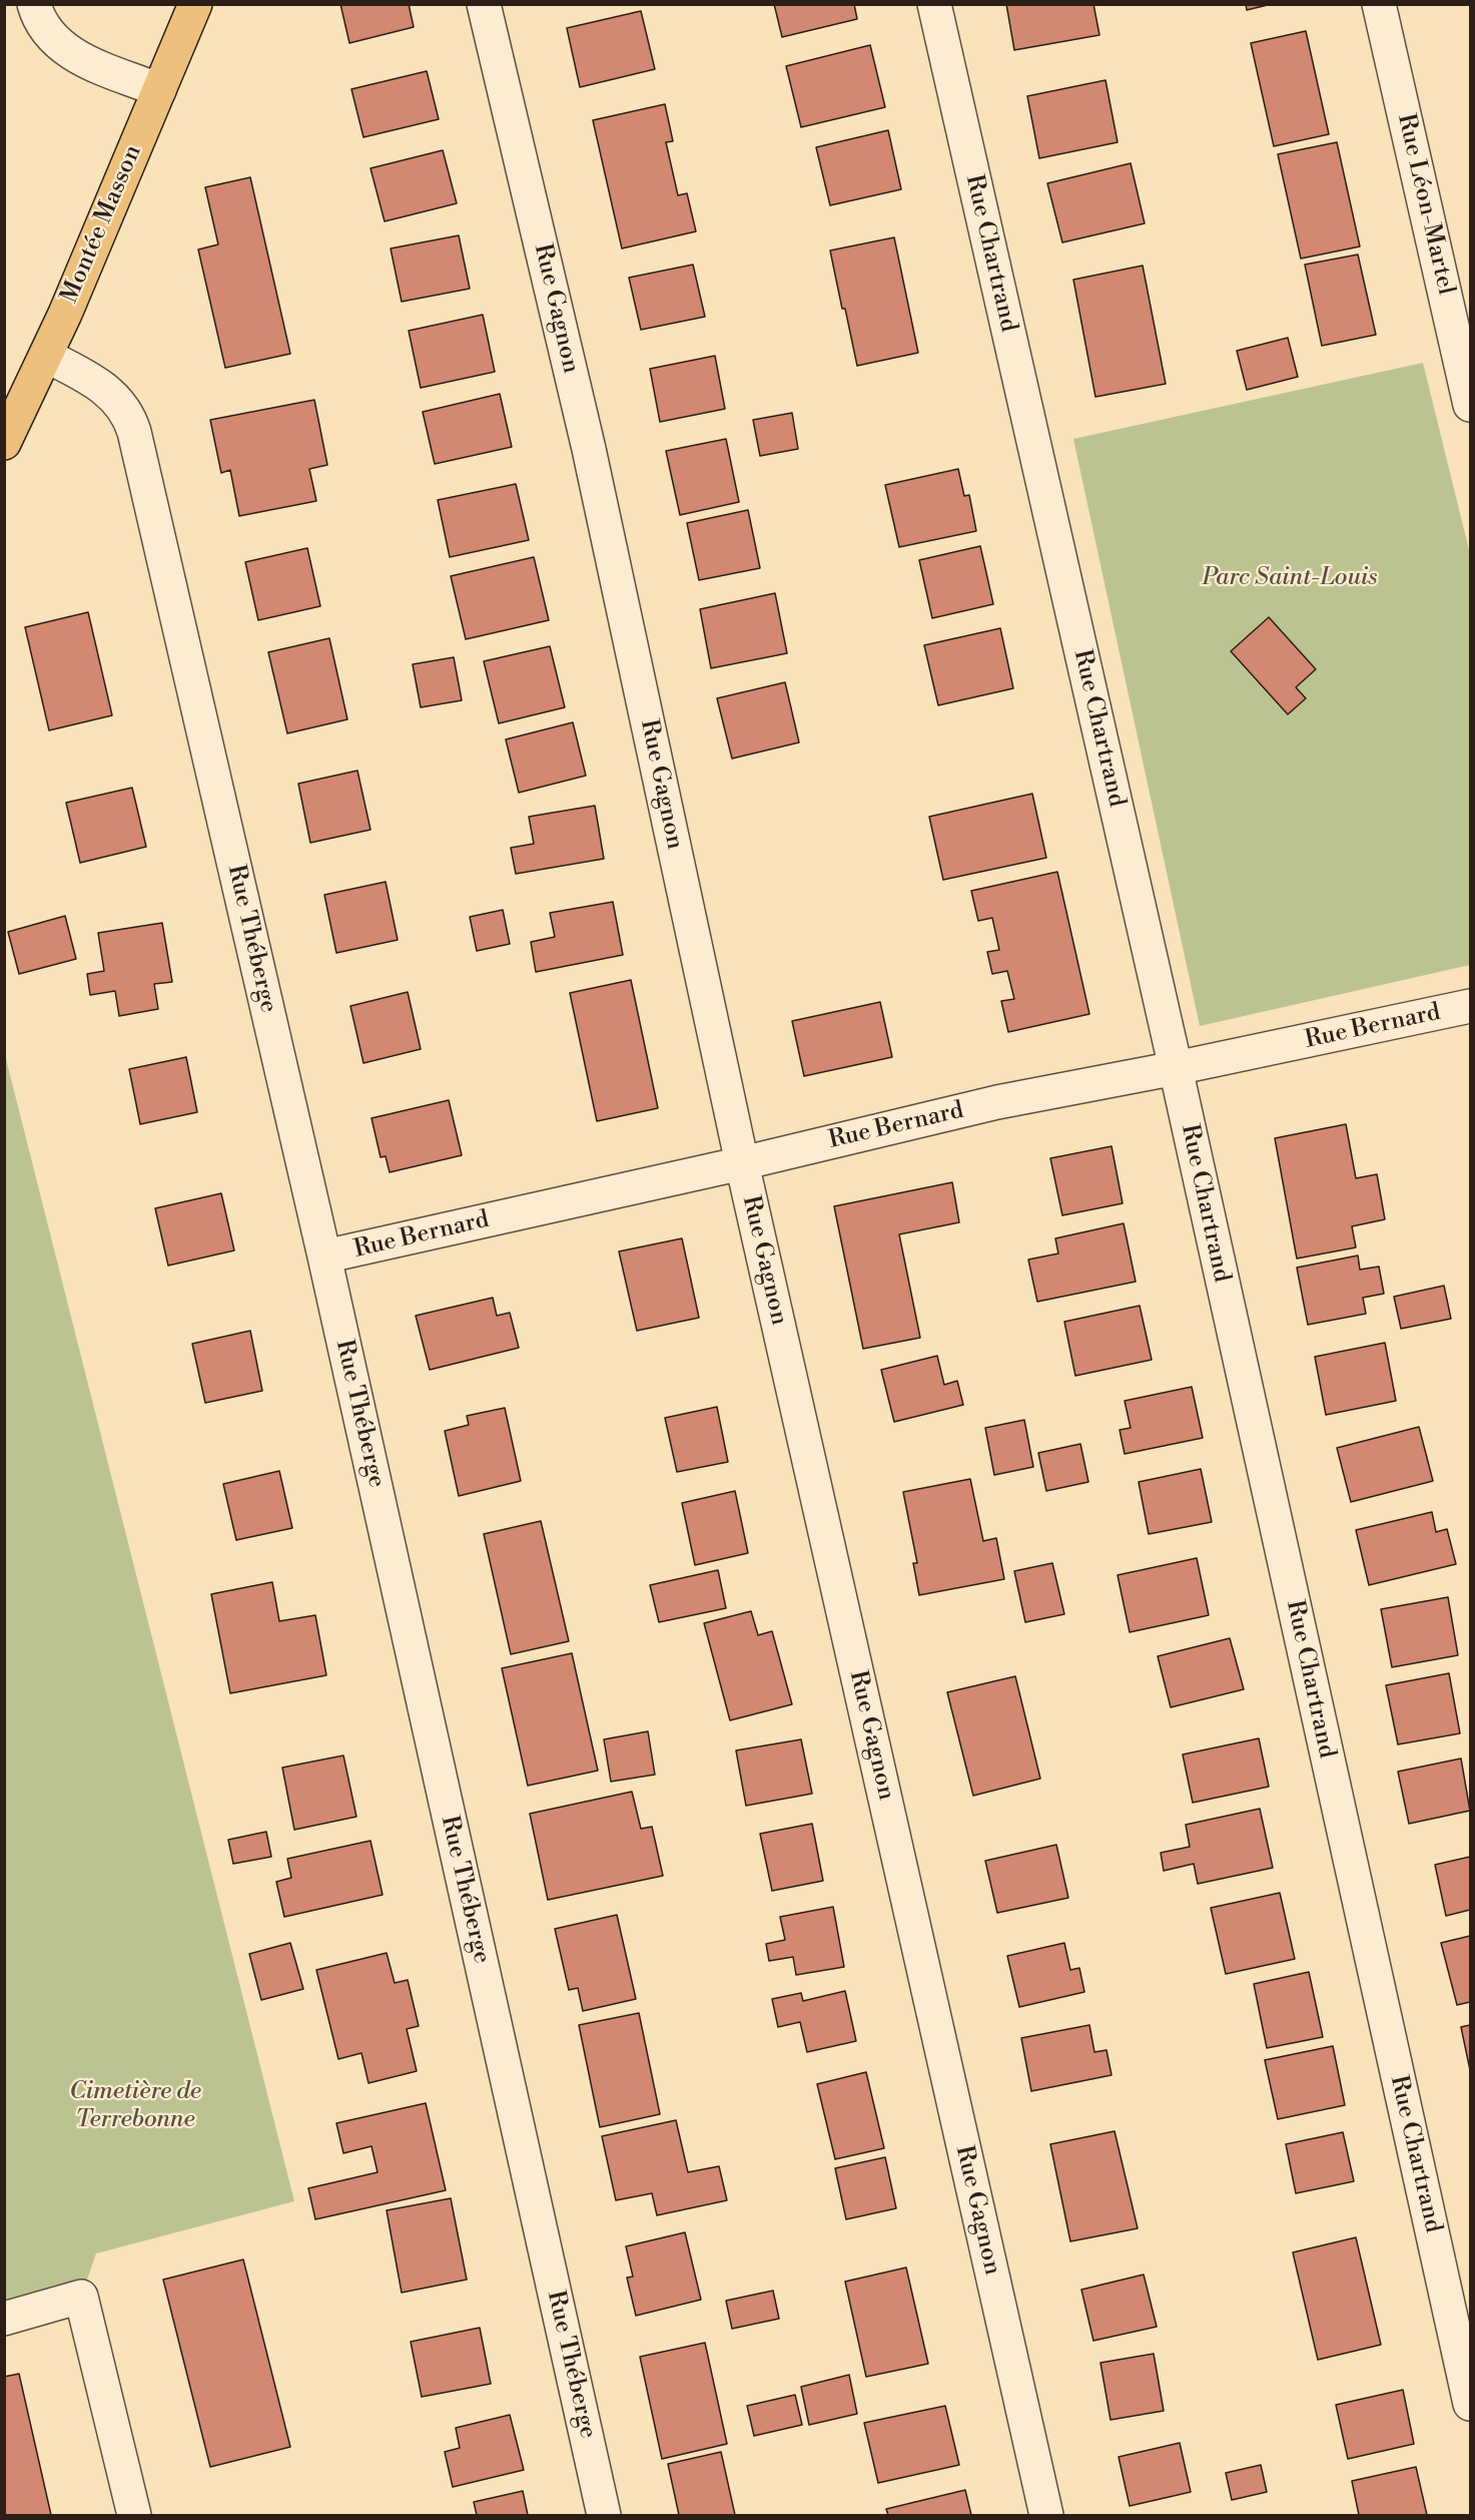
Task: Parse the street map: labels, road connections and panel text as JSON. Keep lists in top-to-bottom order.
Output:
{
  "streets": {
    "main road": ["Montée Masson"],
    "street": [
      "Rue Léon-Martel",
      "Rue Chartrand",
      "Rue Gagnon",
      "Rue Théberge",
      "Rue Bernard"
    ]
  },
  "crossings": [
    ["Montée Masson", "Rue Théberge"],
    ["Rue Chartrand", "Rue Bernard"],
    ["Rue Gagnon", "Rue Bernard"],
    ["Rue Théberge", "Rue Bernard"]
  ],
  "parks": ["Parc Saint-Louis", "Cimetière de Terrebonne"]
}
